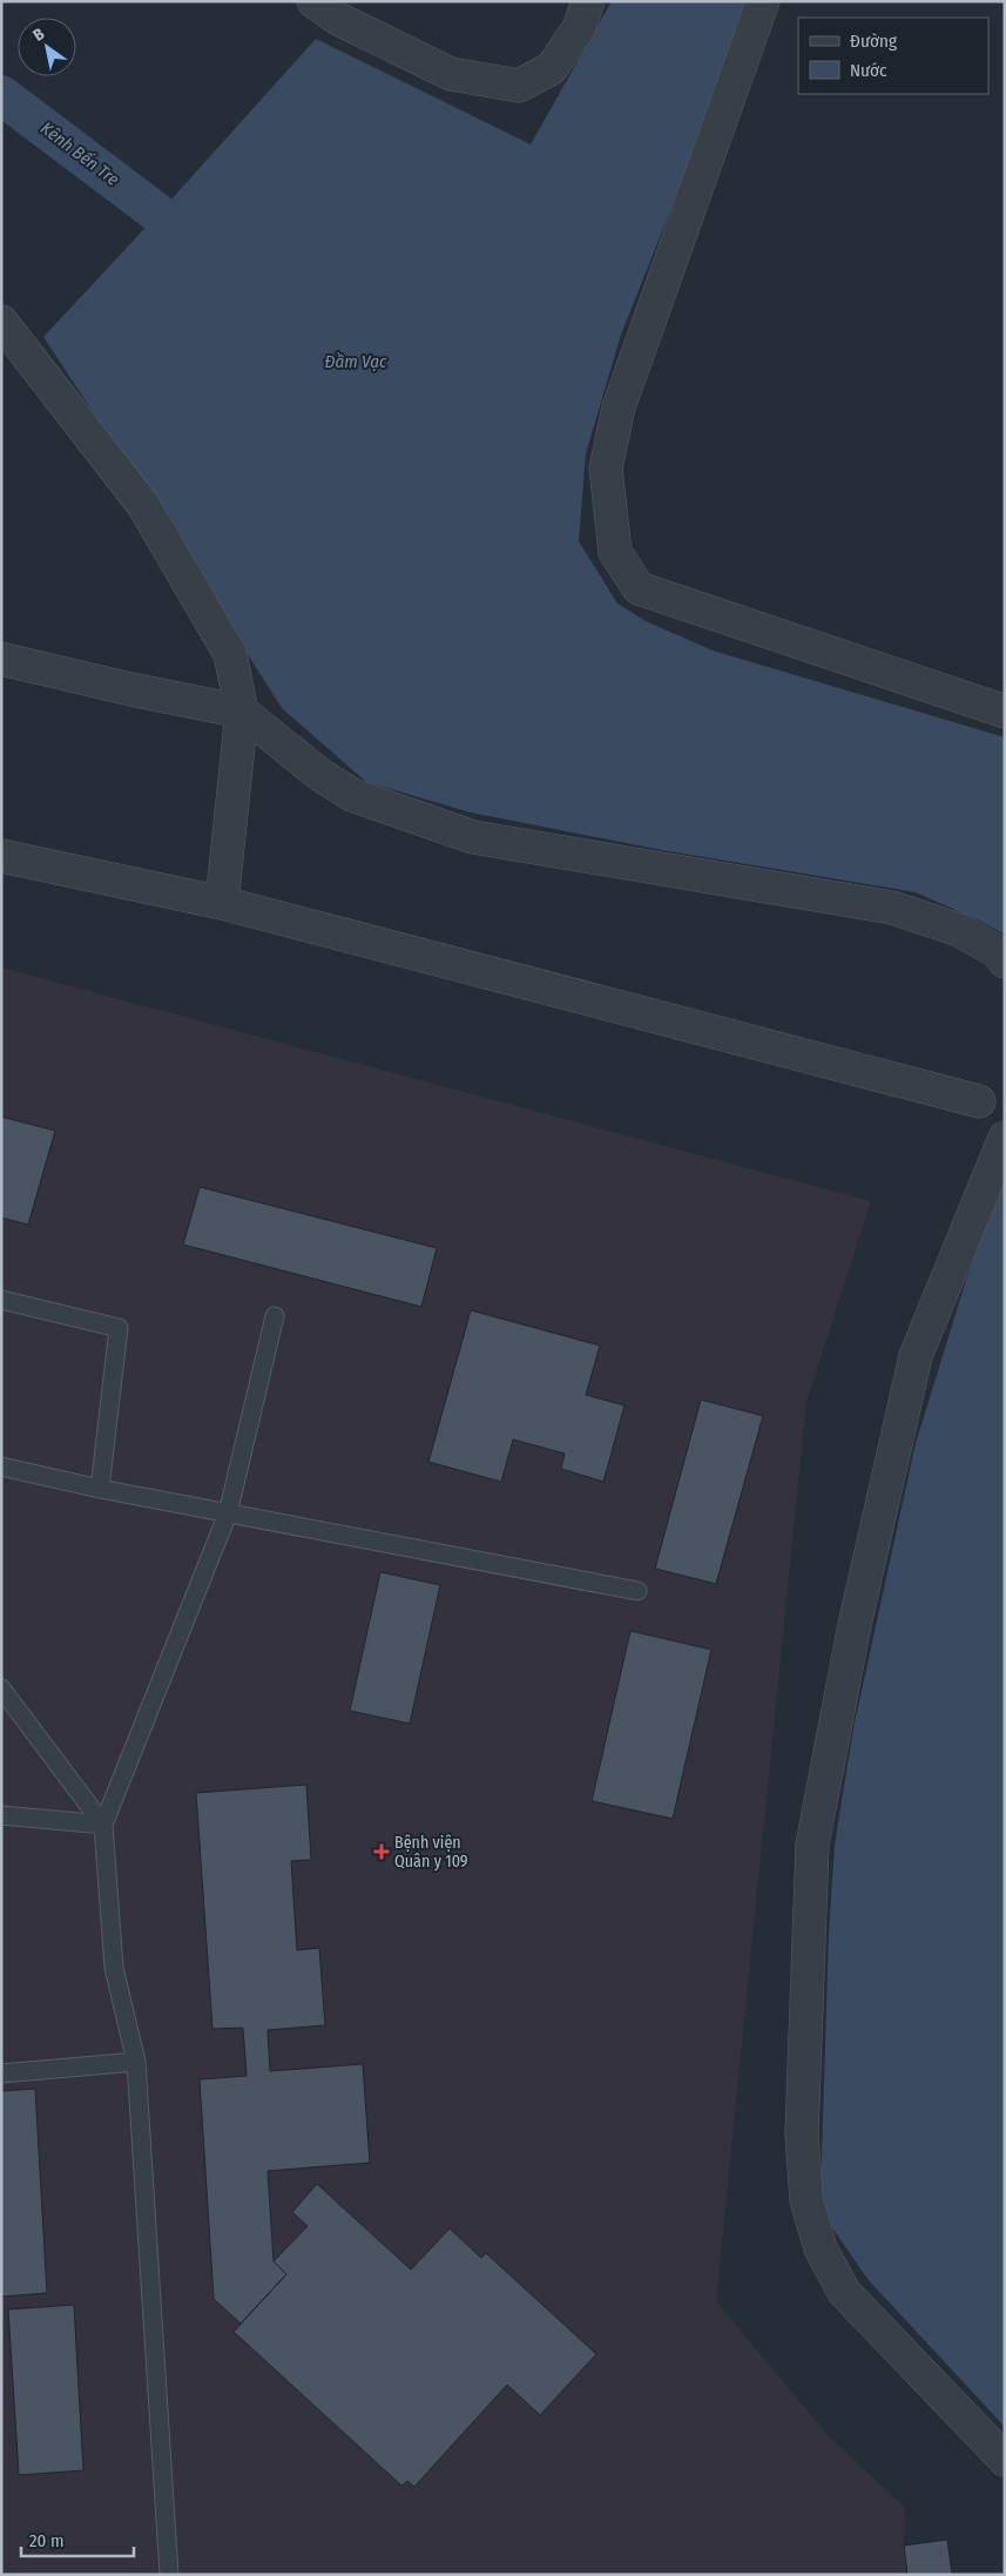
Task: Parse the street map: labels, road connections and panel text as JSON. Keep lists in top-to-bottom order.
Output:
{
  "water": ["Kênh Bến Tre", "Đầm Vạc"],
  "places": {
    "health": ["Bệnh viện Quân y 109"]
  },
  "legend": ["Đường", "Nước"],
  "scale_bar": "20 m",
  "north": "top left"
}
